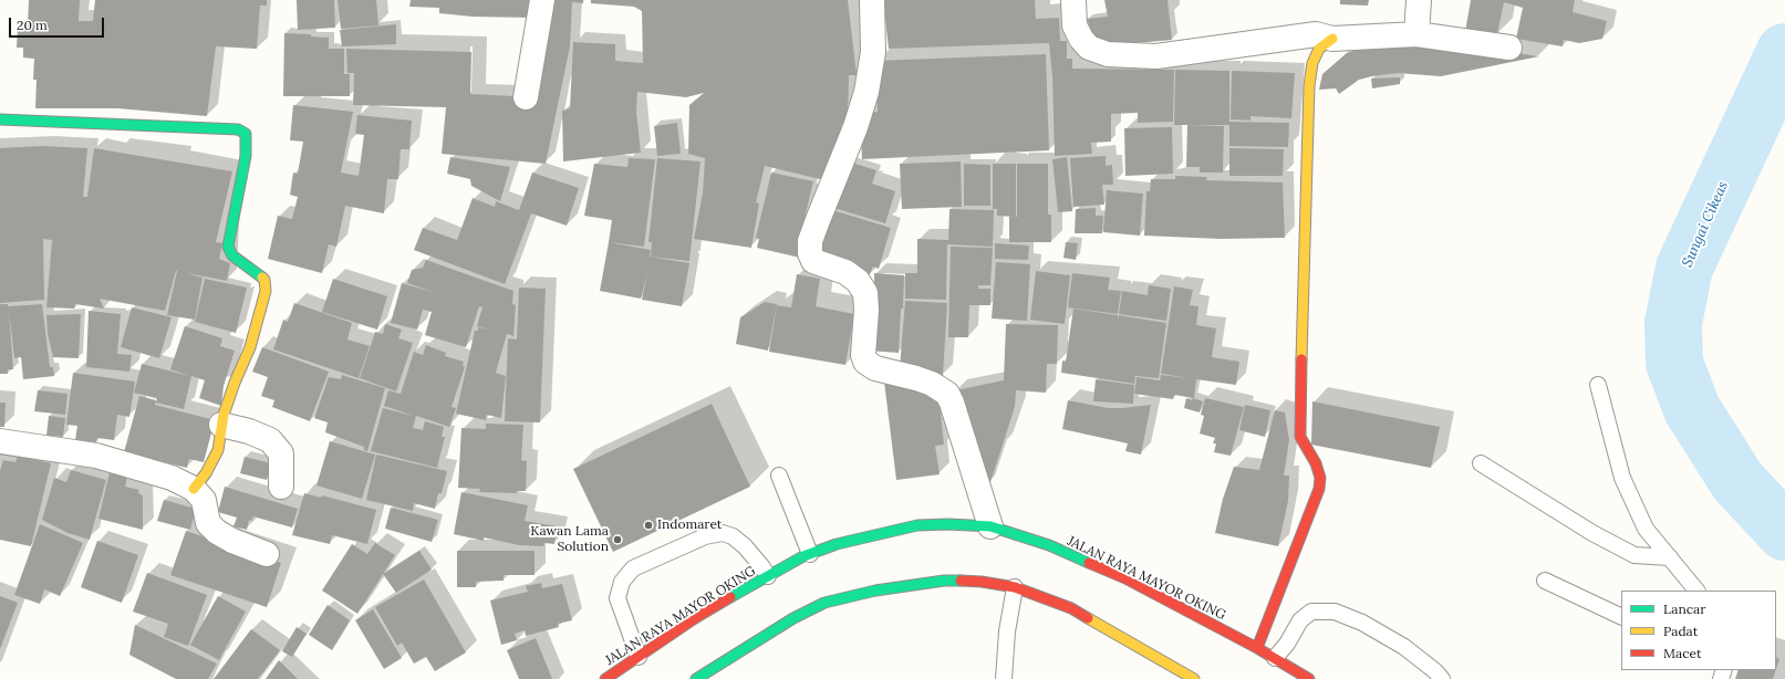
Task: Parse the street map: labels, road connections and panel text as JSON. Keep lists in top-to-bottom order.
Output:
{
  "streets": {
    "main road": ["JALAN RAYA MAYOR OKING"]
  },
  "water": ["Sungai Cikeas"],
  "places": ["Indomaret", "Kawan Lama Solution"],
  "legend": ["Lancar", "Padat", "Macet"],
  "scale_bar": "20 m"
}
